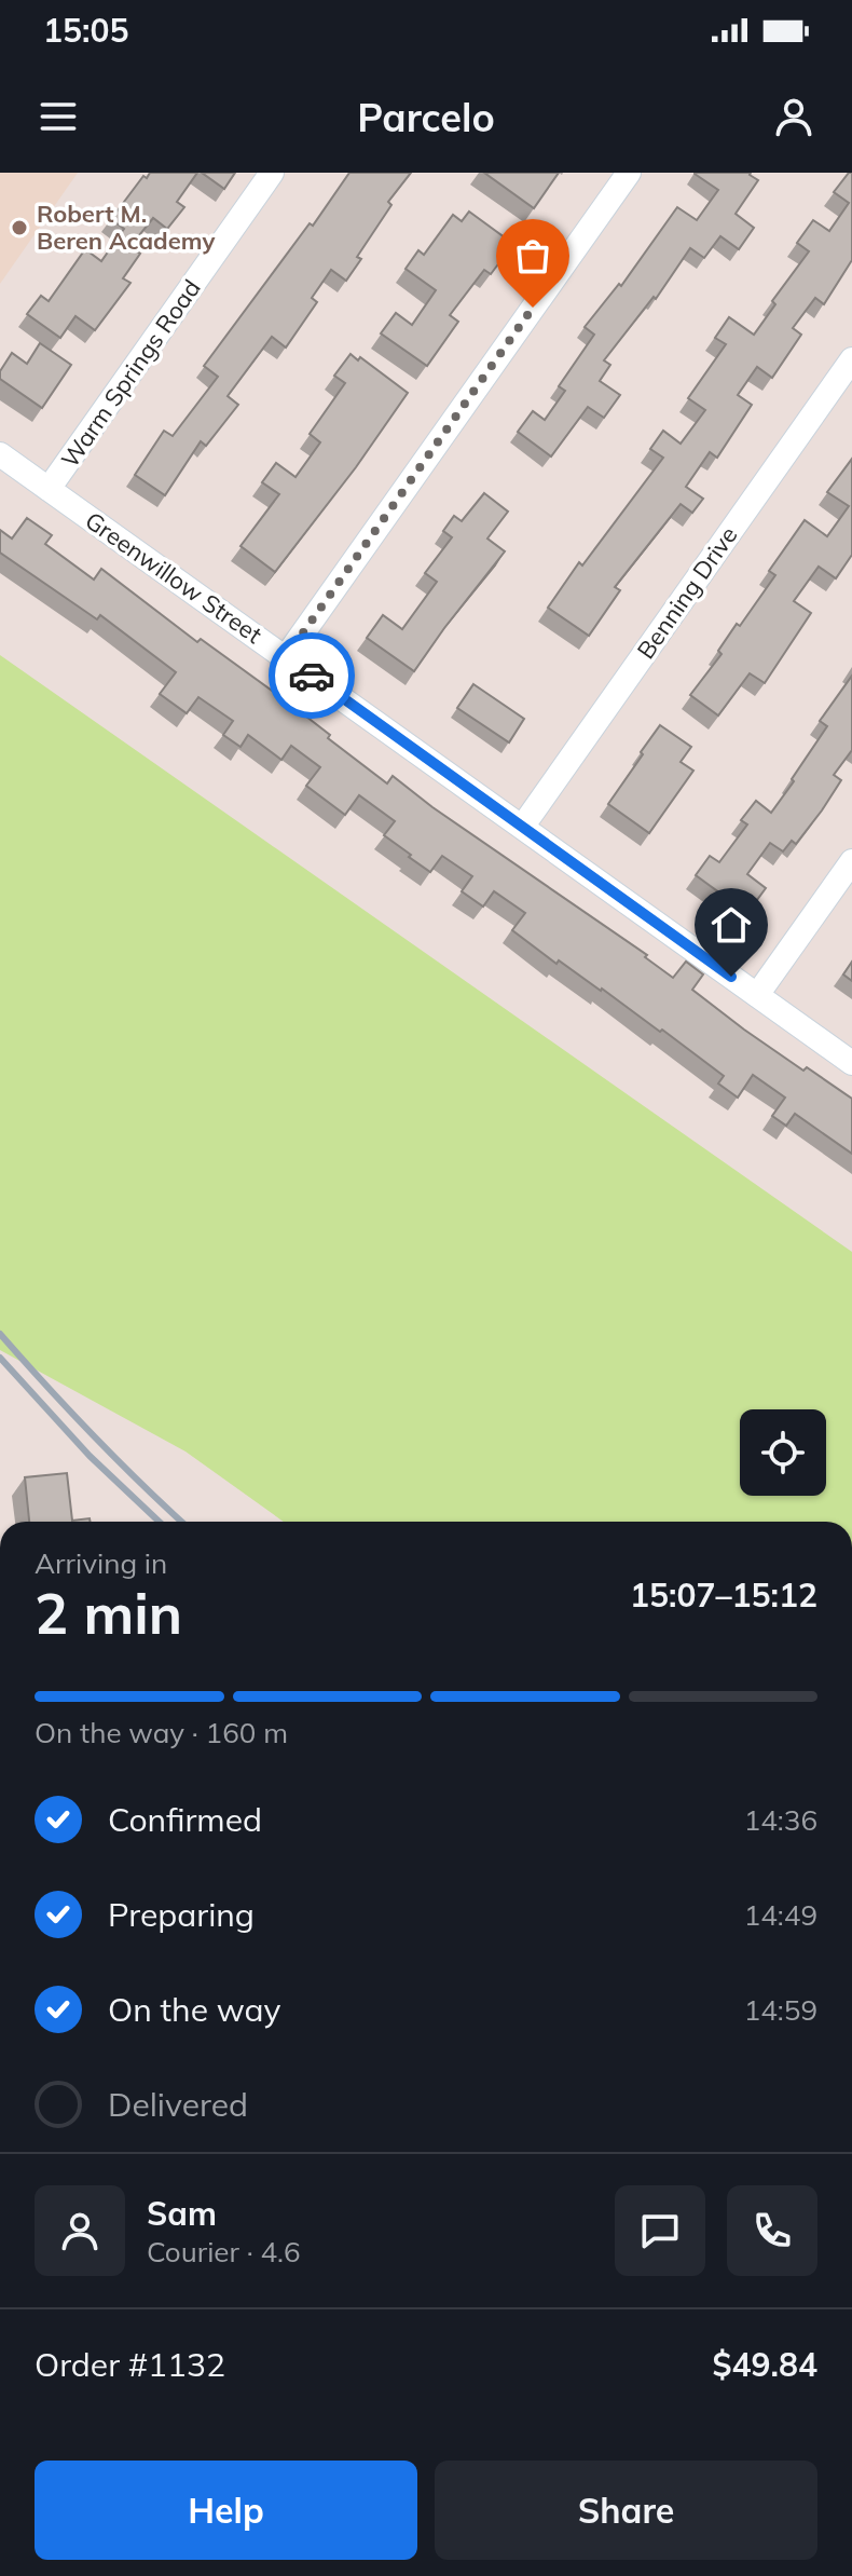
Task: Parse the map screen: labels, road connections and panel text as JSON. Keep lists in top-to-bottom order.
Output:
{
  "streets": {
    "street": ["Warm Springs Road", "Greenwillow Street", "Benning Drive"]
  },
  "crossings": [
    ["Warm Springs Road", "Greenwillow Street"],
    ["Greenwillow Street", "Benning Drive"]
  ],
  "places": ["Robert M. Beren Academy"],
  "page": {
    "status": "15:05",
    "header": "Parcelo",
    "heading": ["2 min", "Arriving in", "15:07–15:12"],
    "panel": [
      "Sam",
      "Courier · 4.6",
      "Order #1132",
      "$49.84"
    ],
    "bar": "On the way · 160 m",
    "list": [
      ["Confirmed", "14:36"],
      ["Preparing", "14:49"],
      ["On the way", "14:59"],
      "Delivered"
    ],
    "buttons": ["Help", "Share"]
  }
}
